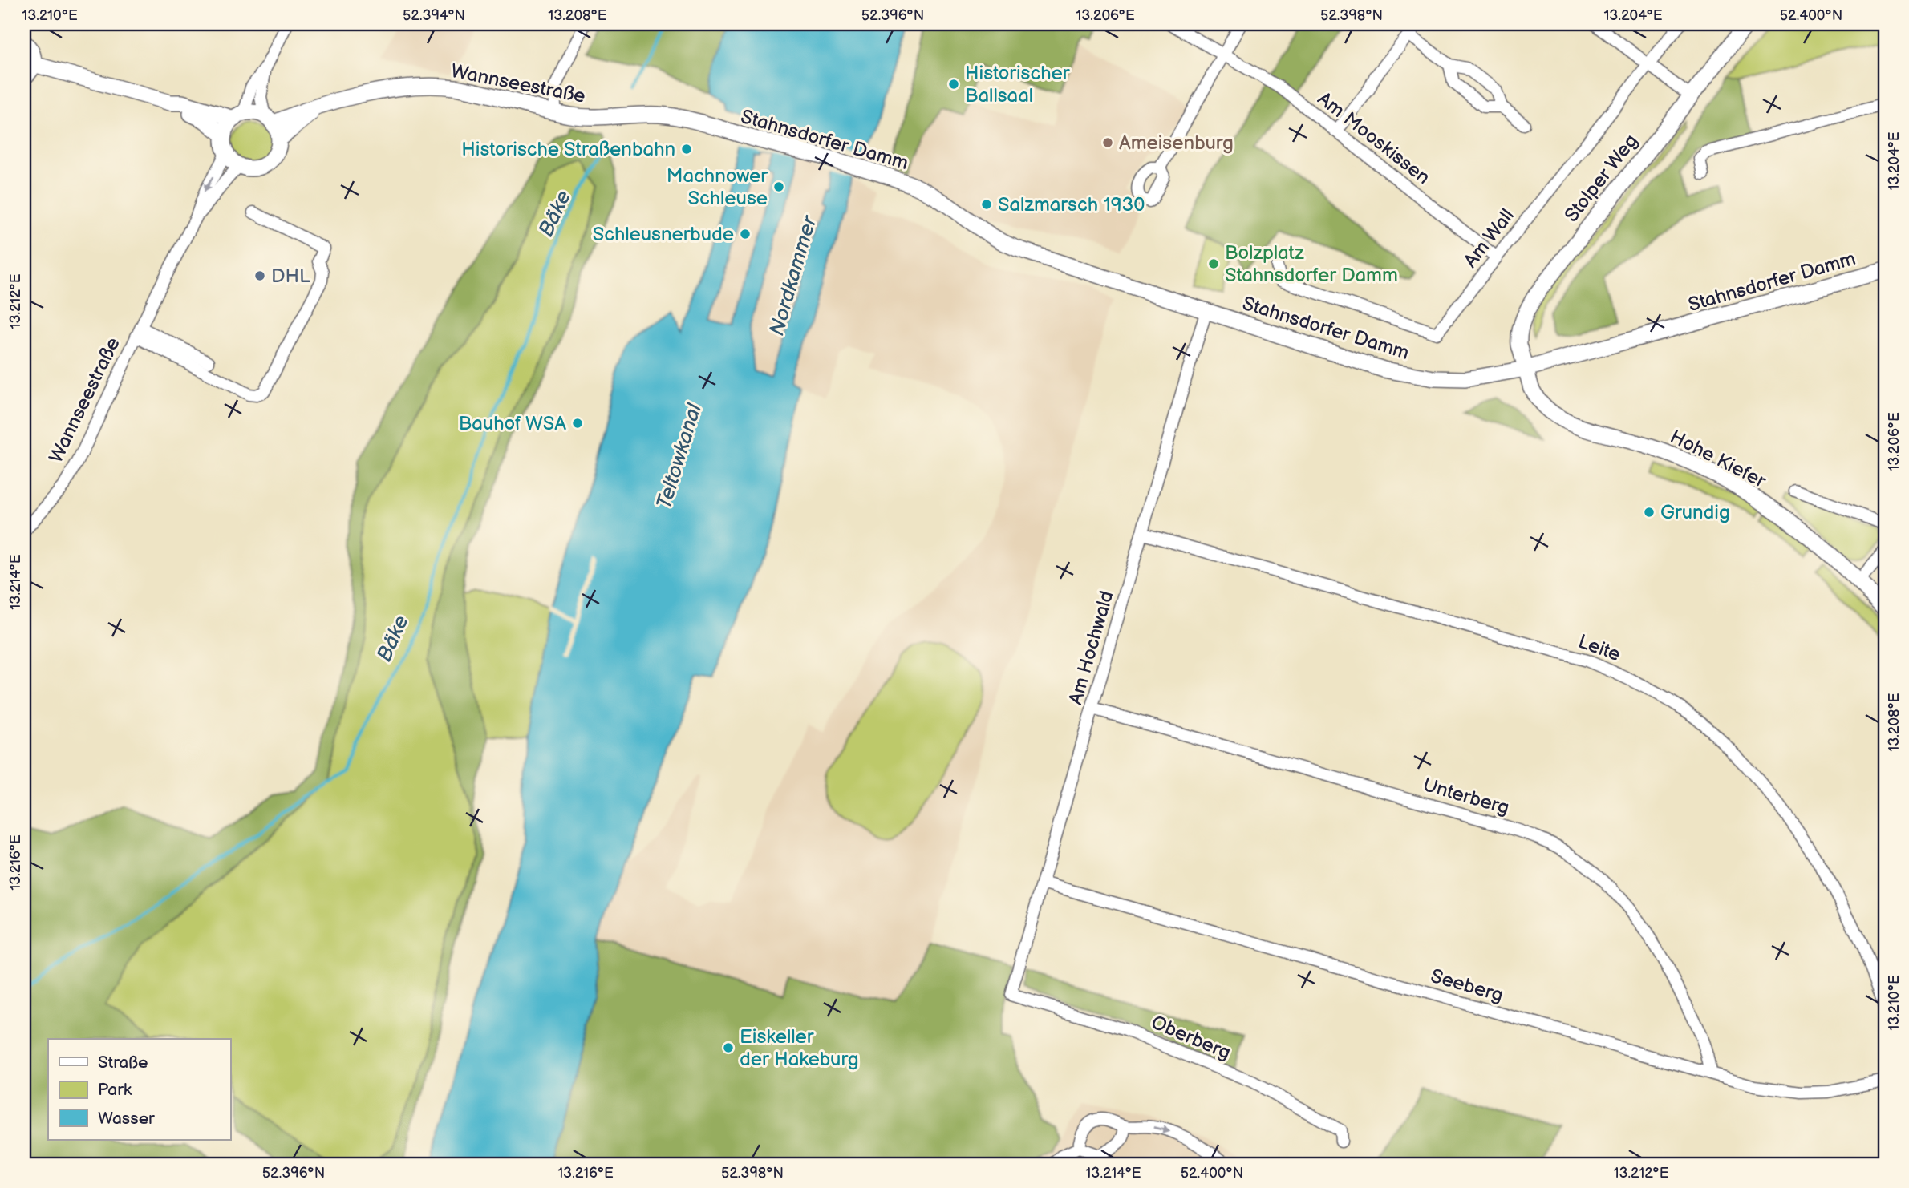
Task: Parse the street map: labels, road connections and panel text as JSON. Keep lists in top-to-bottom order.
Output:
{
  "streets": {
    "street": [
      "Wannseestraße",
      "Am Mooskissen",
      "Stahnsdorfer Damm",
      "Stolper Weg",
      "Am Wall",
      "Hohe Kiefer",
      "Am Hochwald",
      "Leite",
      "Unterberg",
      "Seeberg",
      "Oberberg"
    ]
  },
  "crossings": [
    ["Wannseestraße", "Stahnsdorfer Damm"],
    ["Am Mooskissen", "Am Wall"],
    ["Stahnsdorfer Damm", "Stolper Weg"],
    ["Stahnsdorfer Damm", "Hohe Kiefer"],
    ["Stahnsdorfer Damm", "Am Hochwald"],
    ["Stolper Weg", "Hohe Kiefer"],
    ["Am Hochwald", "Leite"],
    ["Am Hochwald", "Unterberg"],
    ["Am Hochwald", "Seeberg"],
    ["Am Hochwald", "Oberberg"],
    ["Unterberg", "Seeberg"]
  ],
  "water": ["Bäke", "Nordkammer", "Teltowkanal"],
  "places": [
    "Historischer Ballsaal",
    "Ameisenburg",
    "Historische Straßenbahn",
    "Machnower Schleuse",
    "Salzmarsch 1930",
    "Schleusnerbude",
    "Bolzplatz Stahnsdorfer Damm",
    "DHL",
    "Bauhof WSA",
    "Grundig",
    "Eiskeller der Hakeburg"
  ],
  "legend": ["Straße", "Park", "Wasser"],
  "coordinates": [
    "13.210°E",
    "52.394°N",
    "13.208°E",
    "52.396°N",
    "13.206°E",
    "52.398°N",
    "13.204°E",
    "52.400°N",
    "13.212°E",
    "13.214°E",
    "13.216°E"
  ]
}
